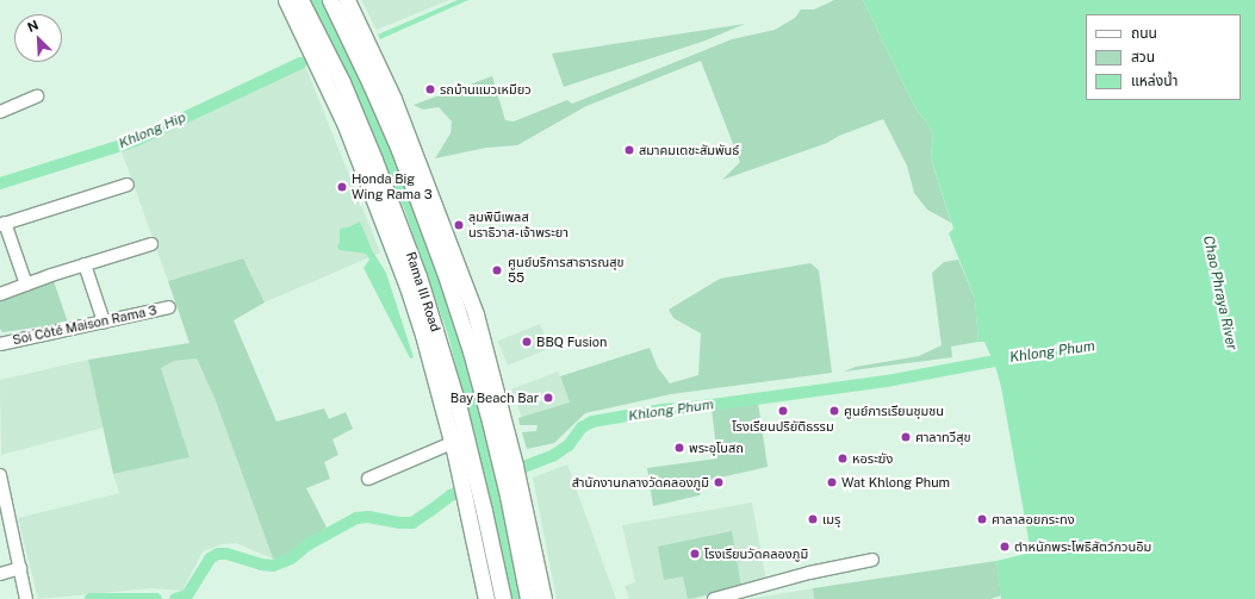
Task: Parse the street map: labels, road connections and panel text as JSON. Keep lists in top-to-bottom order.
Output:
{
  "streets": {
    "main road": ["Rama III Road"],
    "street": ["Soi Côté Maison Rama 3"]
  },
  "water": ["Khlong Hip", "Chao Phraya River", "Khlong Phum"],
  "places": [
    "รถบ้านแมวเหมียว",
    "สมาคมเตชะสัมพันธ์",
    "Honda Big Wing Rama 3",
    "ลุมพินีเพลส นราธิวาส-เจ้าพระยา",
    "ศูนย์บริการสาธารณสุข 55",
    "BBQ Fusion",
    "Bay Beach Bar",
    "โรงเรียนปริยัติธรรม",
    "ศูนย์การเรียนชุมชน",
    "ศาลาทวีสุข",
    "พระอุโบสถ",
    "หอระฆัง",
    "สำนักงานกลางวัดคลองภูมิ",
    "Wat Khlong Phum",
    "เมรุ",
    "ศาลาลอยกระทง",
    "ตำหนักพระโพธิสัตว์กวนอิม",
    "โรงเรียนวัดคลองภูมิ"
  ],
  "legend": ["ถนน", "สวน", "แหล่งน้ำ"],
  "north": "top left"
}
